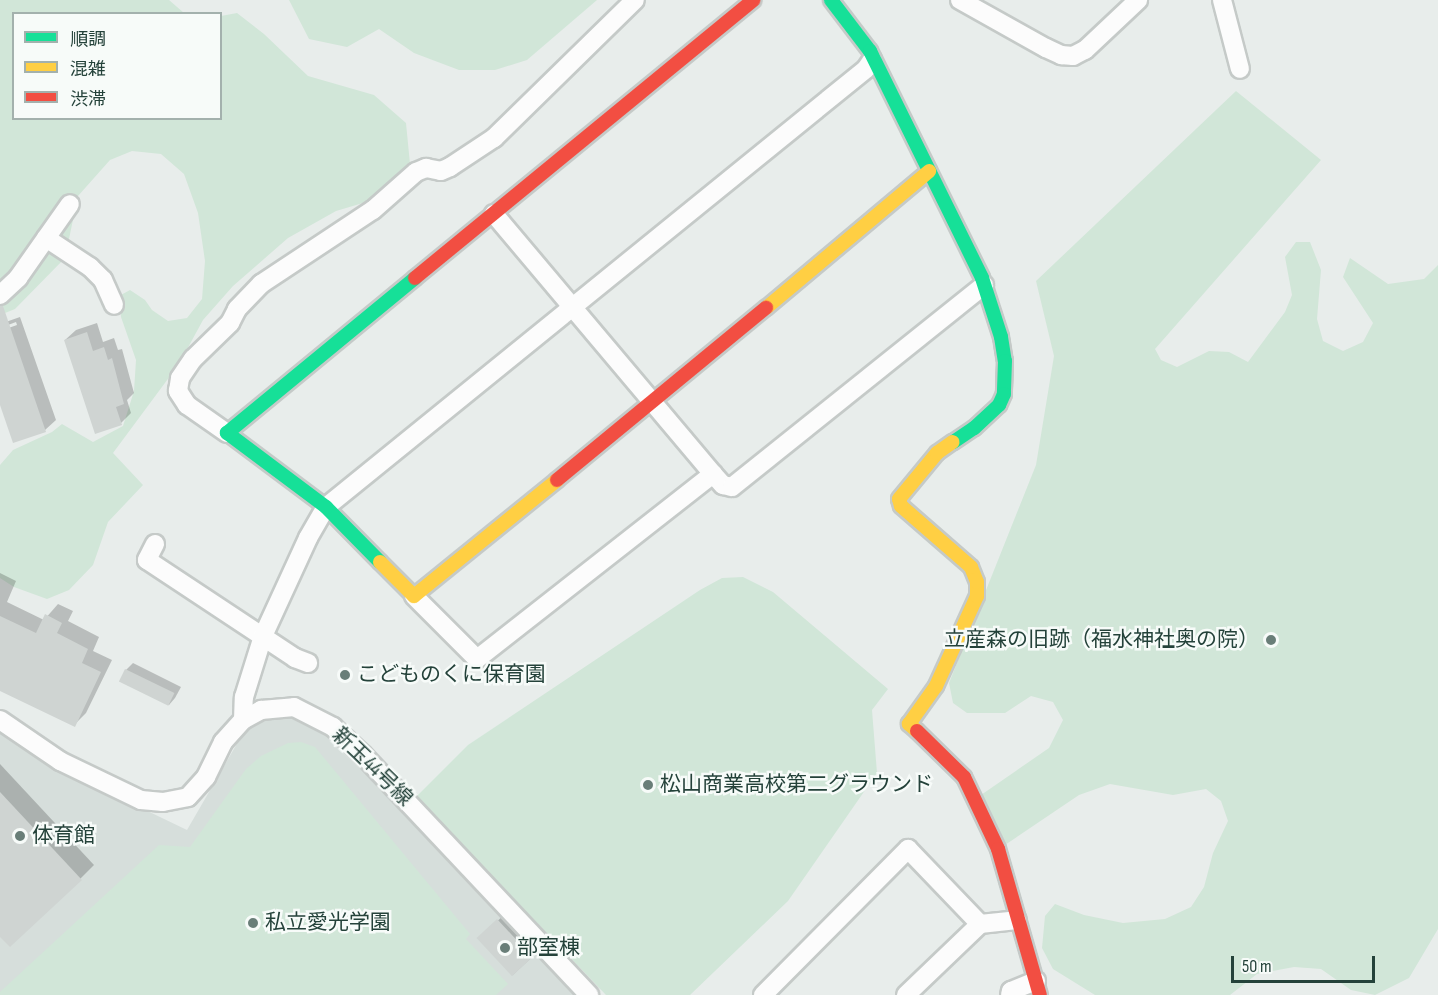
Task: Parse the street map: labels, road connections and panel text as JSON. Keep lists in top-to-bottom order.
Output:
{
  "streets": {
    "street": ["新玉44号線"]
  },
  "places": [
    "立産森の旧跡（福水神社奥の院）",
    "こどものくに保育園",
    "松山商業高校第二グラウンド",
    "体育館",
    "私立愛光学園",
    "部室棟"
  ],
  "legend": ["順調", "混雑", "渋滞"],
  "scale_bar": "50 m"
}
